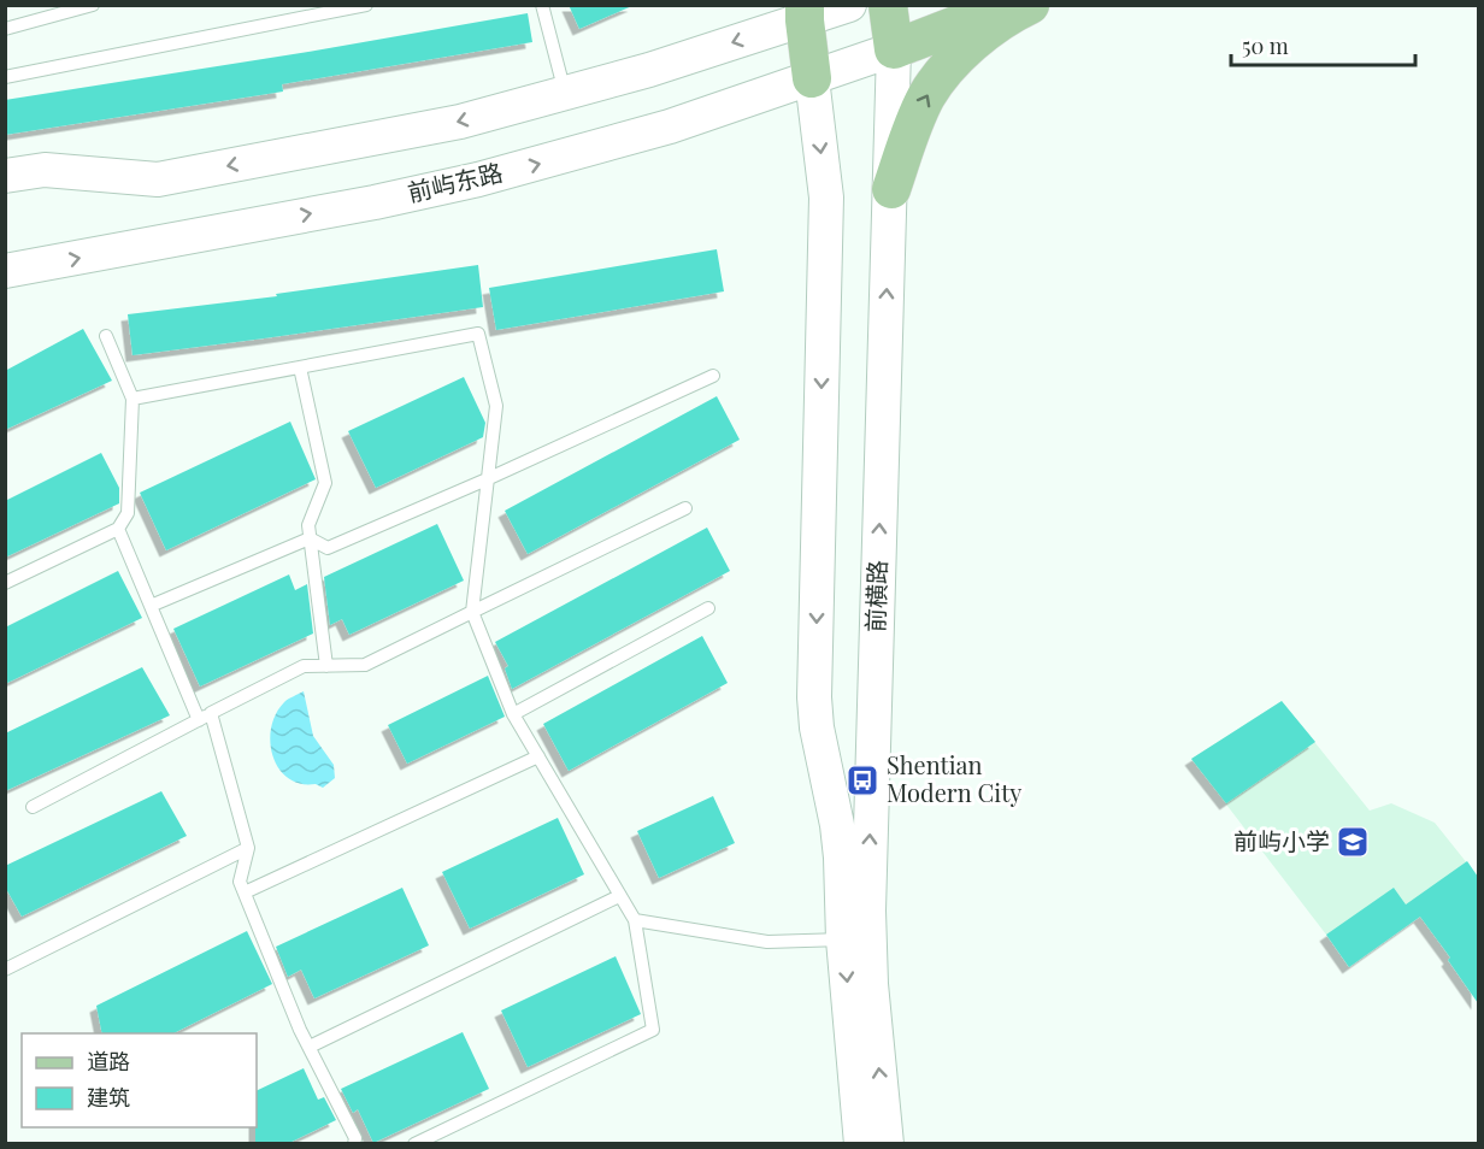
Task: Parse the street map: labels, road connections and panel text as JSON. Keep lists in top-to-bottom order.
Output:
{
  "streets": {
    "main road": ["前屿东路", "前横路"]
  },
  "crossings": [
    ["前屿东路", "前横路"]
  ],
  "places": {
    "bus stop": ["Shentian Modern City"],
    "school or university": ["前屿小学"]
  },
  "legend": ["道路", "建筑"],
  "scale_bar": "50 m"
}
